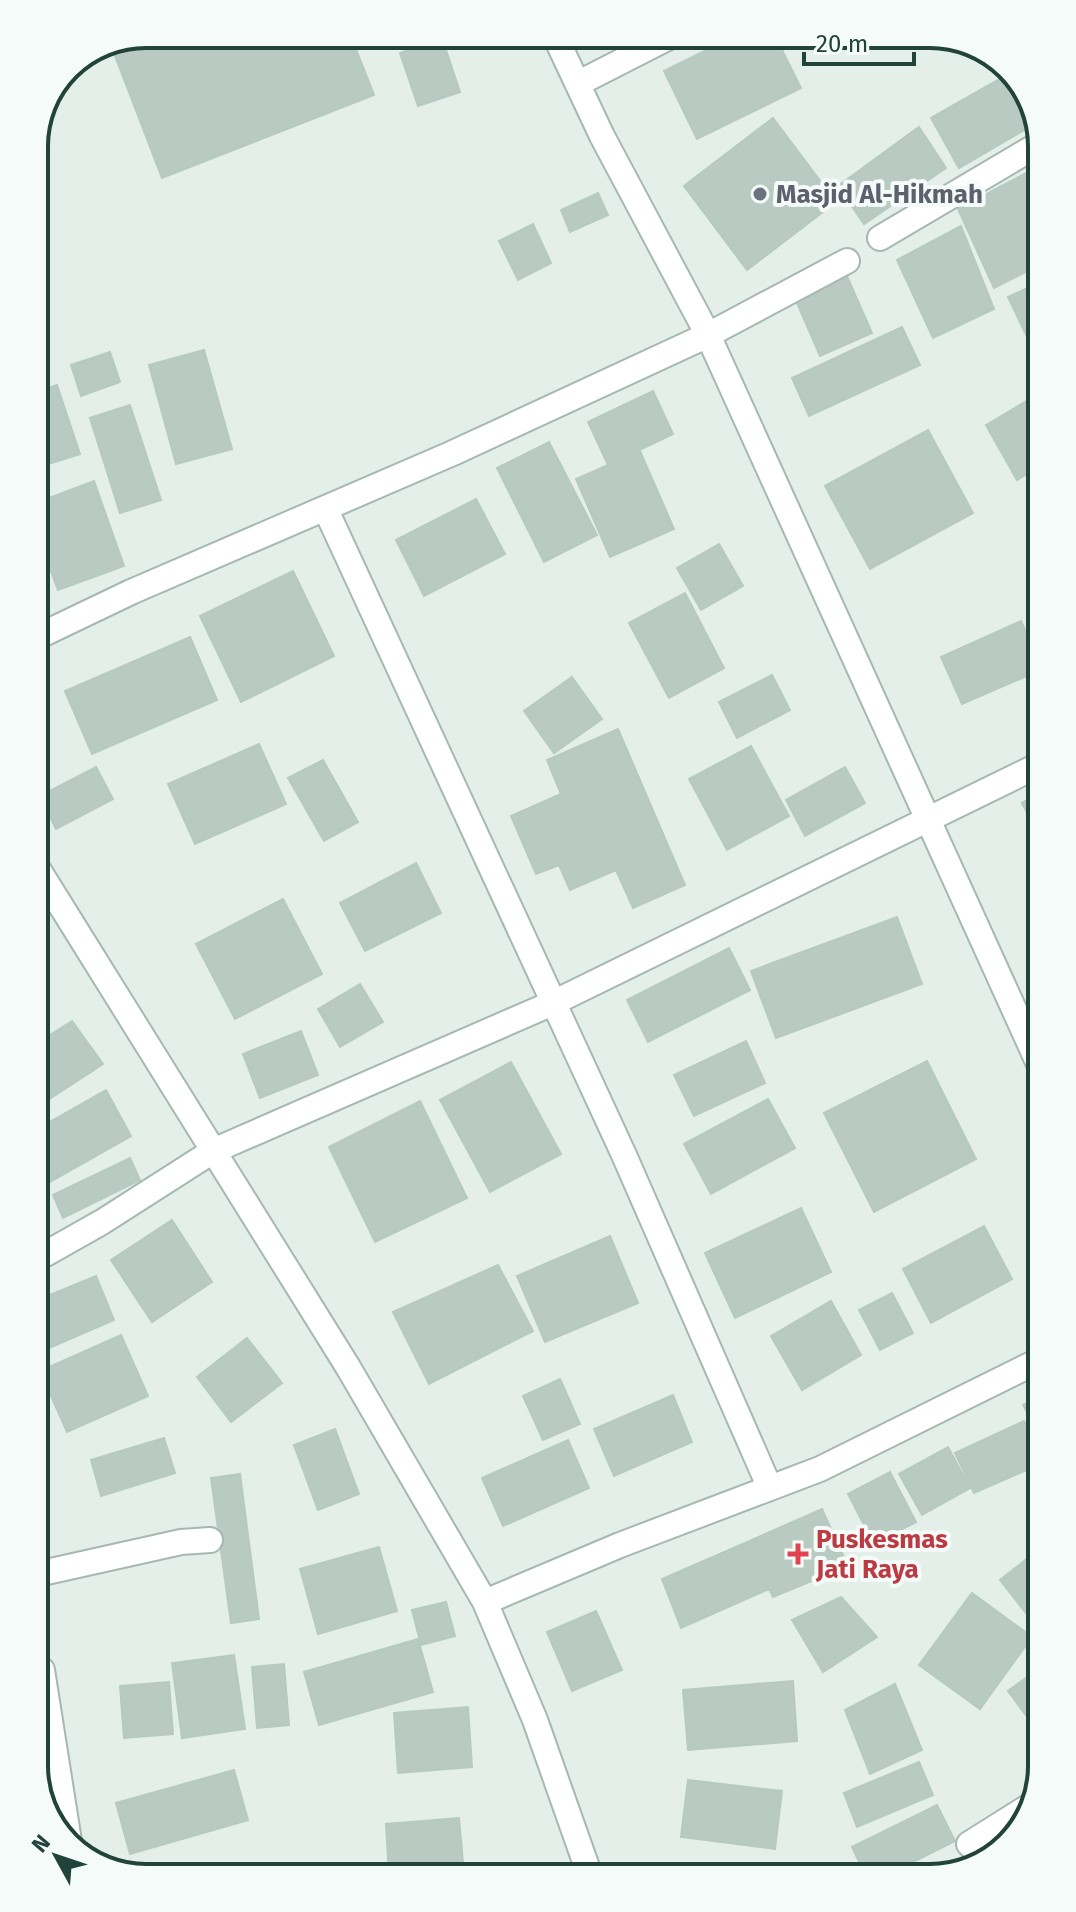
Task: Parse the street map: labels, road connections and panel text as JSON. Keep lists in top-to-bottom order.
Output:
{
  "places": {
    "other": ["Masjid Al-Hikmah"],
    "health": ["Puskesmas Jati Raya"]
  },
  "scale_bar": "20 m",
  "north": "top left"
}
